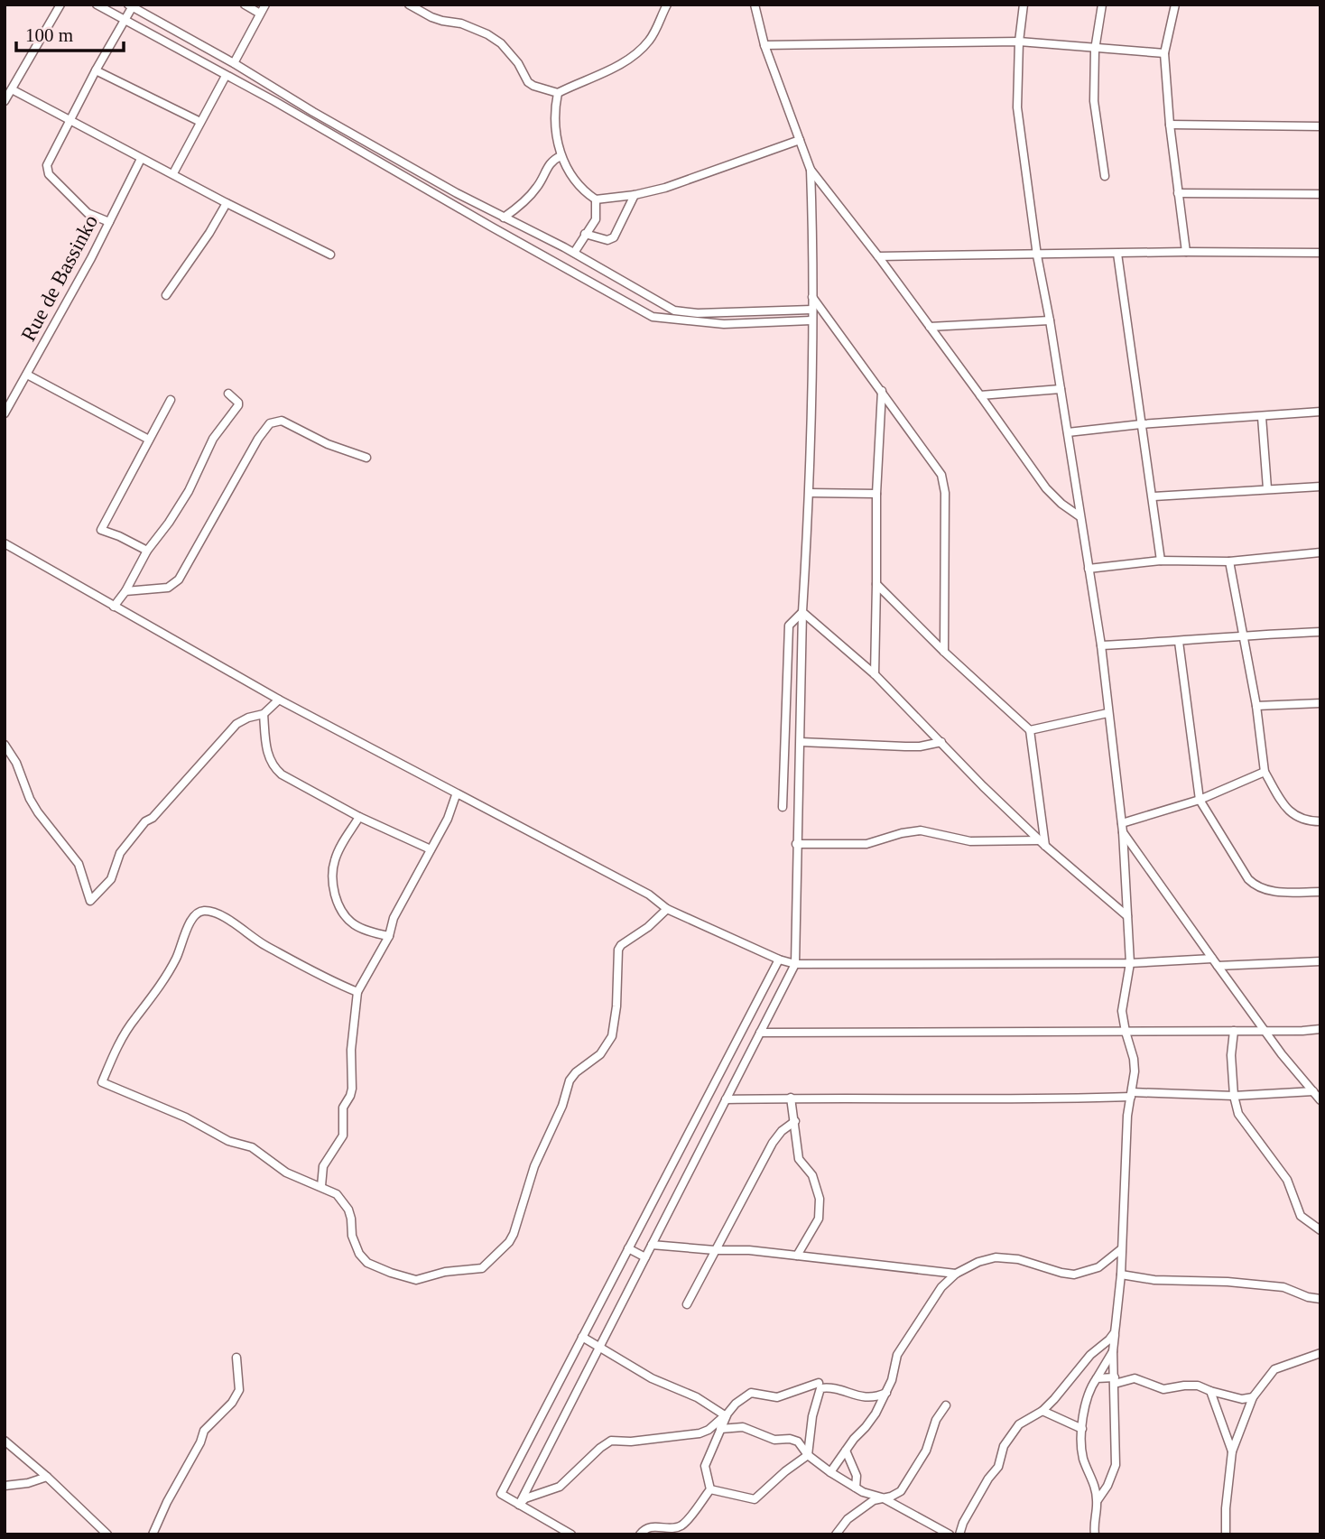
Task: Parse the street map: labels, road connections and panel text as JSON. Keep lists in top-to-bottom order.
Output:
{
  "streets": {
    "street": ["Rue de Bassinko"]
  },
  "scale_bar": "100 m"
}
